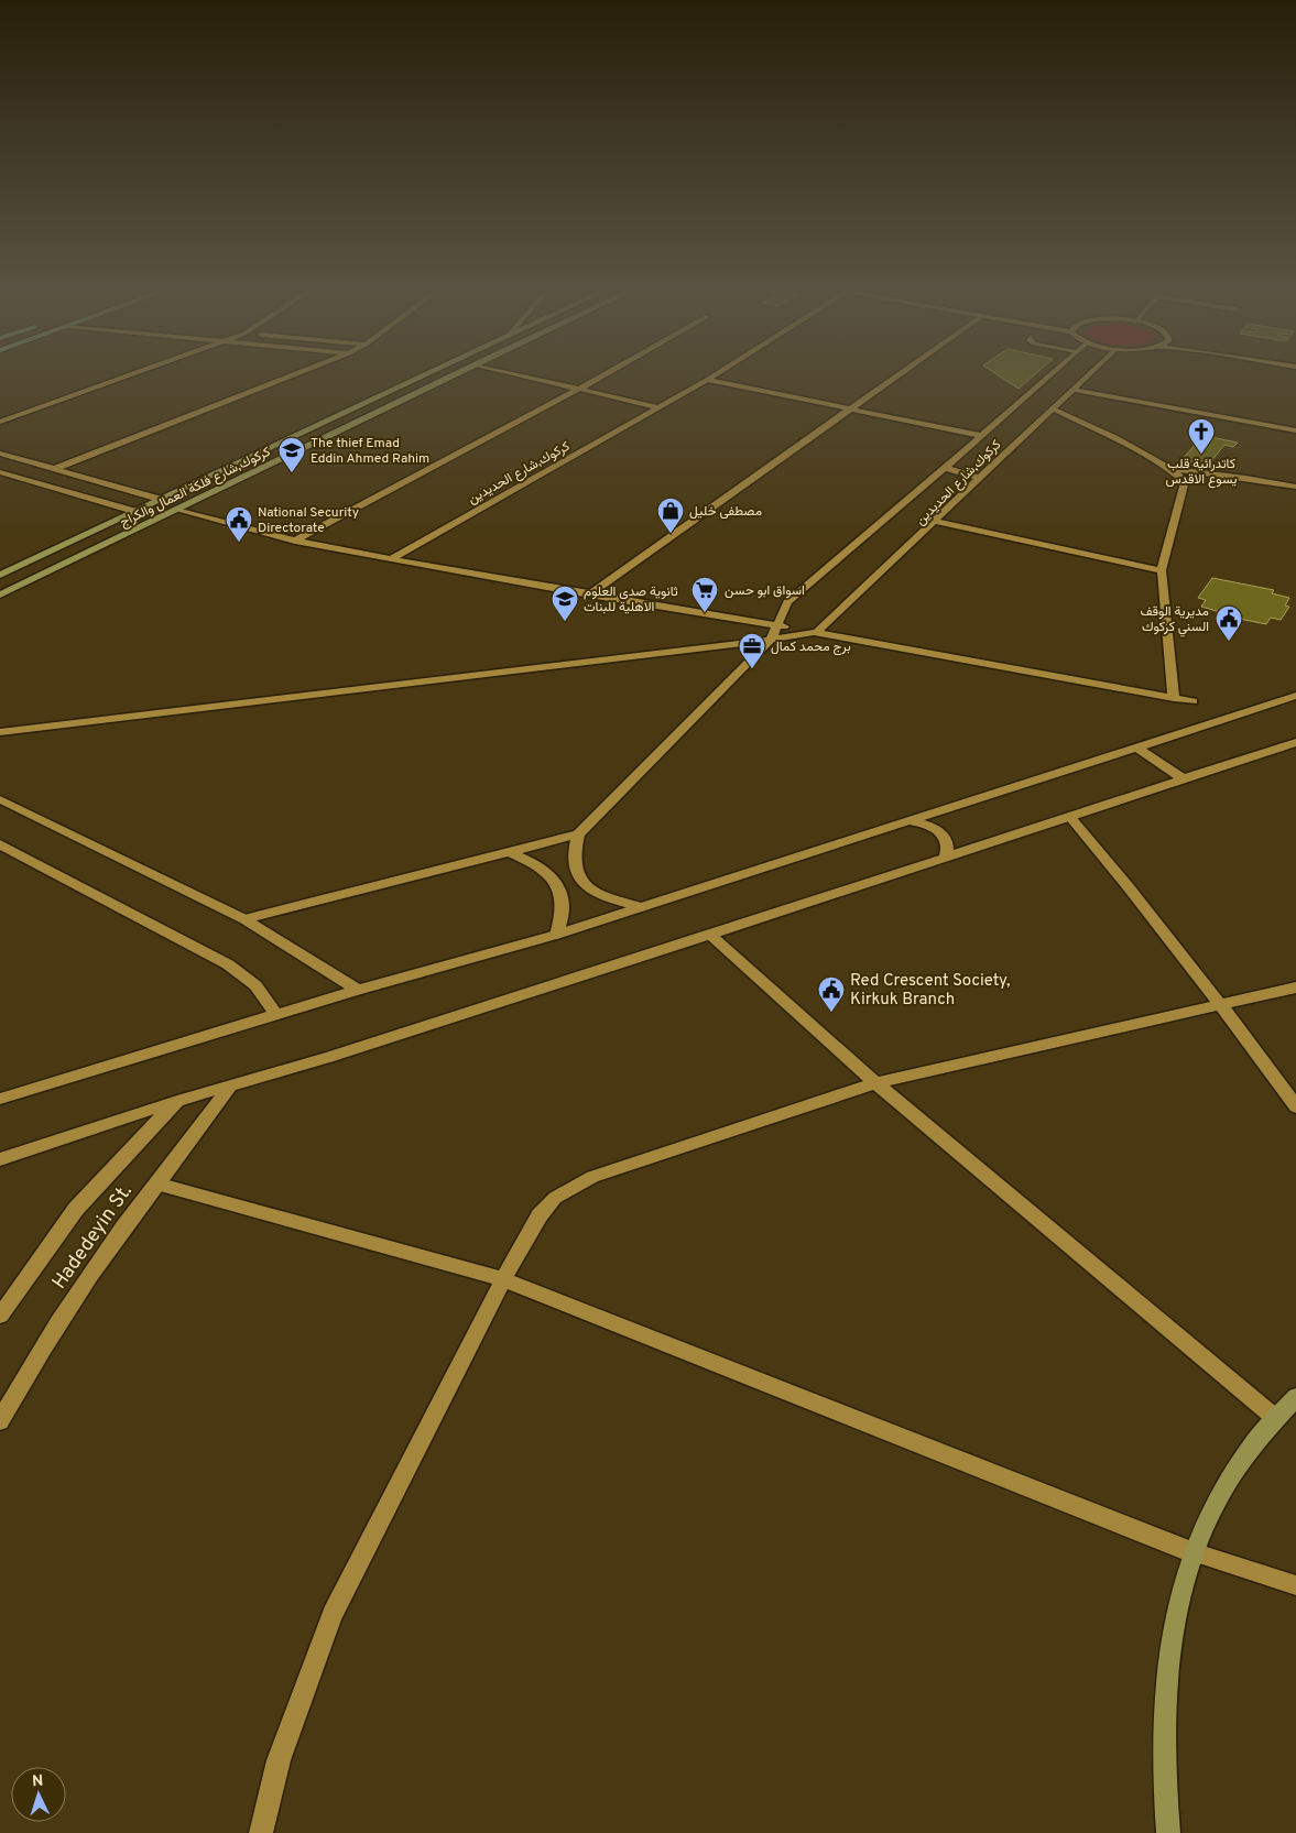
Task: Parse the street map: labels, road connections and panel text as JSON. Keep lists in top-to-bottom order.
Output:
{
  "streets": {
    "main road": ["كركوك,شارع فلكة العمال والكراج"],
    "street": ["كركوك,شارع الحديدين", "Hadedeyin St."]
  },
  "places": {
    "church": ["كاتدرائية قلب يسوع الاقدس"],
    "school or university": ["The thief Emad Eddin Ahmed Rahim", "ثانوية صدى العلوم الاهلية للبنات"],
    "shop": ["مصطفى خليل"],
    "public building": ["National Security Directorate", "مديرية الوقف السني كركوك", "Red Crescent Society, Kirkuk Branch"],
    "supermarket": ["اسواق ابو حسن"],
    "office": ["برج محمد كمال"]
  },
  "north": "top"
}
